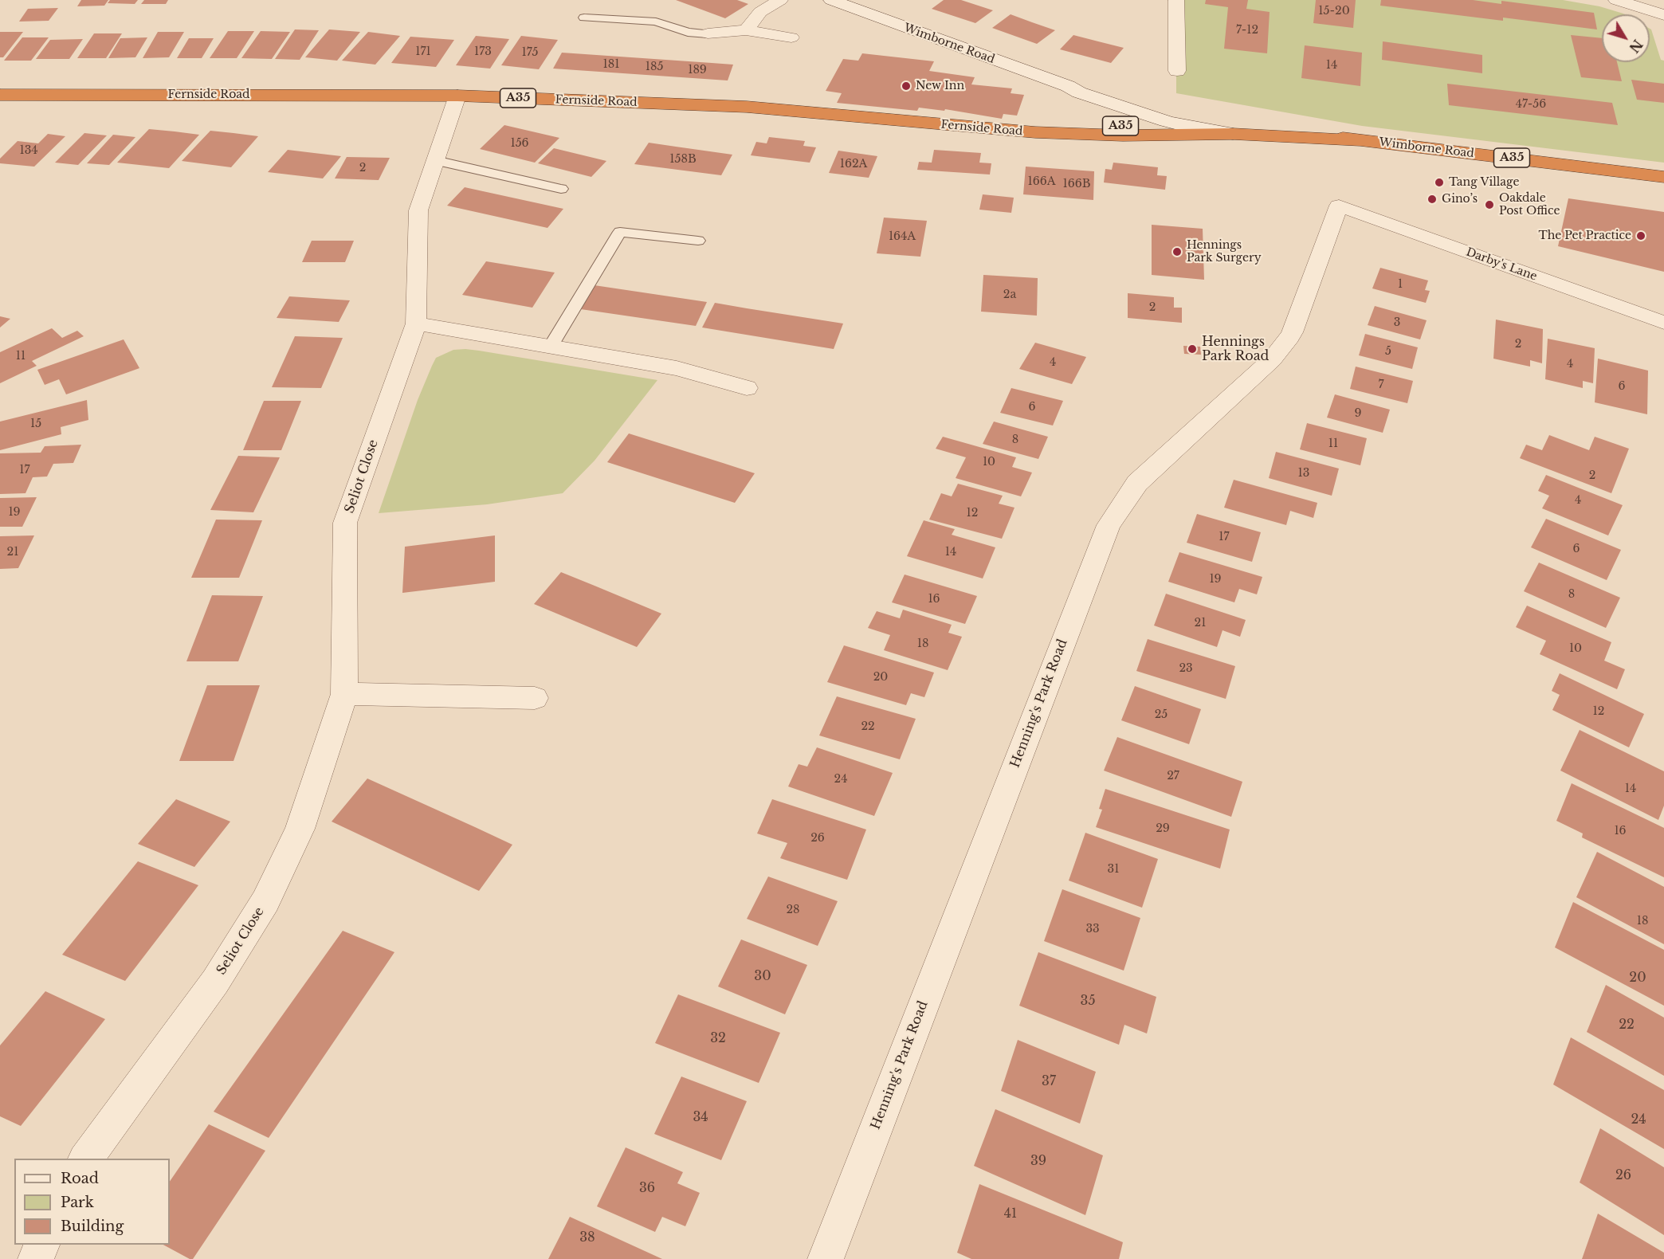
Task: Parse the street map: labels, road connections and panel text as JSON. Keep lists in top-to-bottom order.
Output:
{
  "streets": {
    "highway": ["Wimborne Road", "Fernside Road", "A35"],
    "street": ["Darby's Lane", "Seliot Close", "Henning's Park Road"]
  },
  "crossings": [
    ["Wimborne Road", "Fernside Road"],
    ["Fernside Road", "Seliot Close"],
    ["Darby's Lane", "Henning's Park Road"]
  ],
  "places": [
    "New Inn",
    "Tang Village",
    "Gino’s",
    "Oakdale Post Office",
    "The Pet Practice",
    "Hennings Park Surgery",
    "Hennings Park Road"
  ],
  "house_numbers": [
    "15-20",
    "7-12",
    "171",
    "173",
    "175",
    "181",
    "14",
    "185",
    "189",
    "47-56",
    "156",
    "134",
    "158B",
    "162A",
    "2",
    "166A",
    "166B",
    "164A",
    "1",
    "2a",
    "2",
    "3",
    "2",
    "5",
    "11",
    "4",
    "4",
    "7",
    "6",
    "6",
    "9",
    "15",
    "8",
    "11",
    "10",
    "17",
    "13",
    "2",
    "4",
    "19",
    "12",
    "17",
    "6",
    "21",
    "14",
    "19",
    "8",
    "16",
    "21",
    "18",
    "10",
    "23",
    "20",
    "12",
    "25",
    "22",
    "27",
    "24",
    "14",
    "29",
    "16",
    "26",
    "31",
    "28",
    "18",
    "33",
    "30",
    "20",
    "35",
    "22",
    "32",
    "37",
    "34",
    "24",
    "39",
    "26",
    "36",
    "41",
    "38"
  ],
  "legend": ["Road", "Park", "Building"],
  "north": "bottom right"
}
